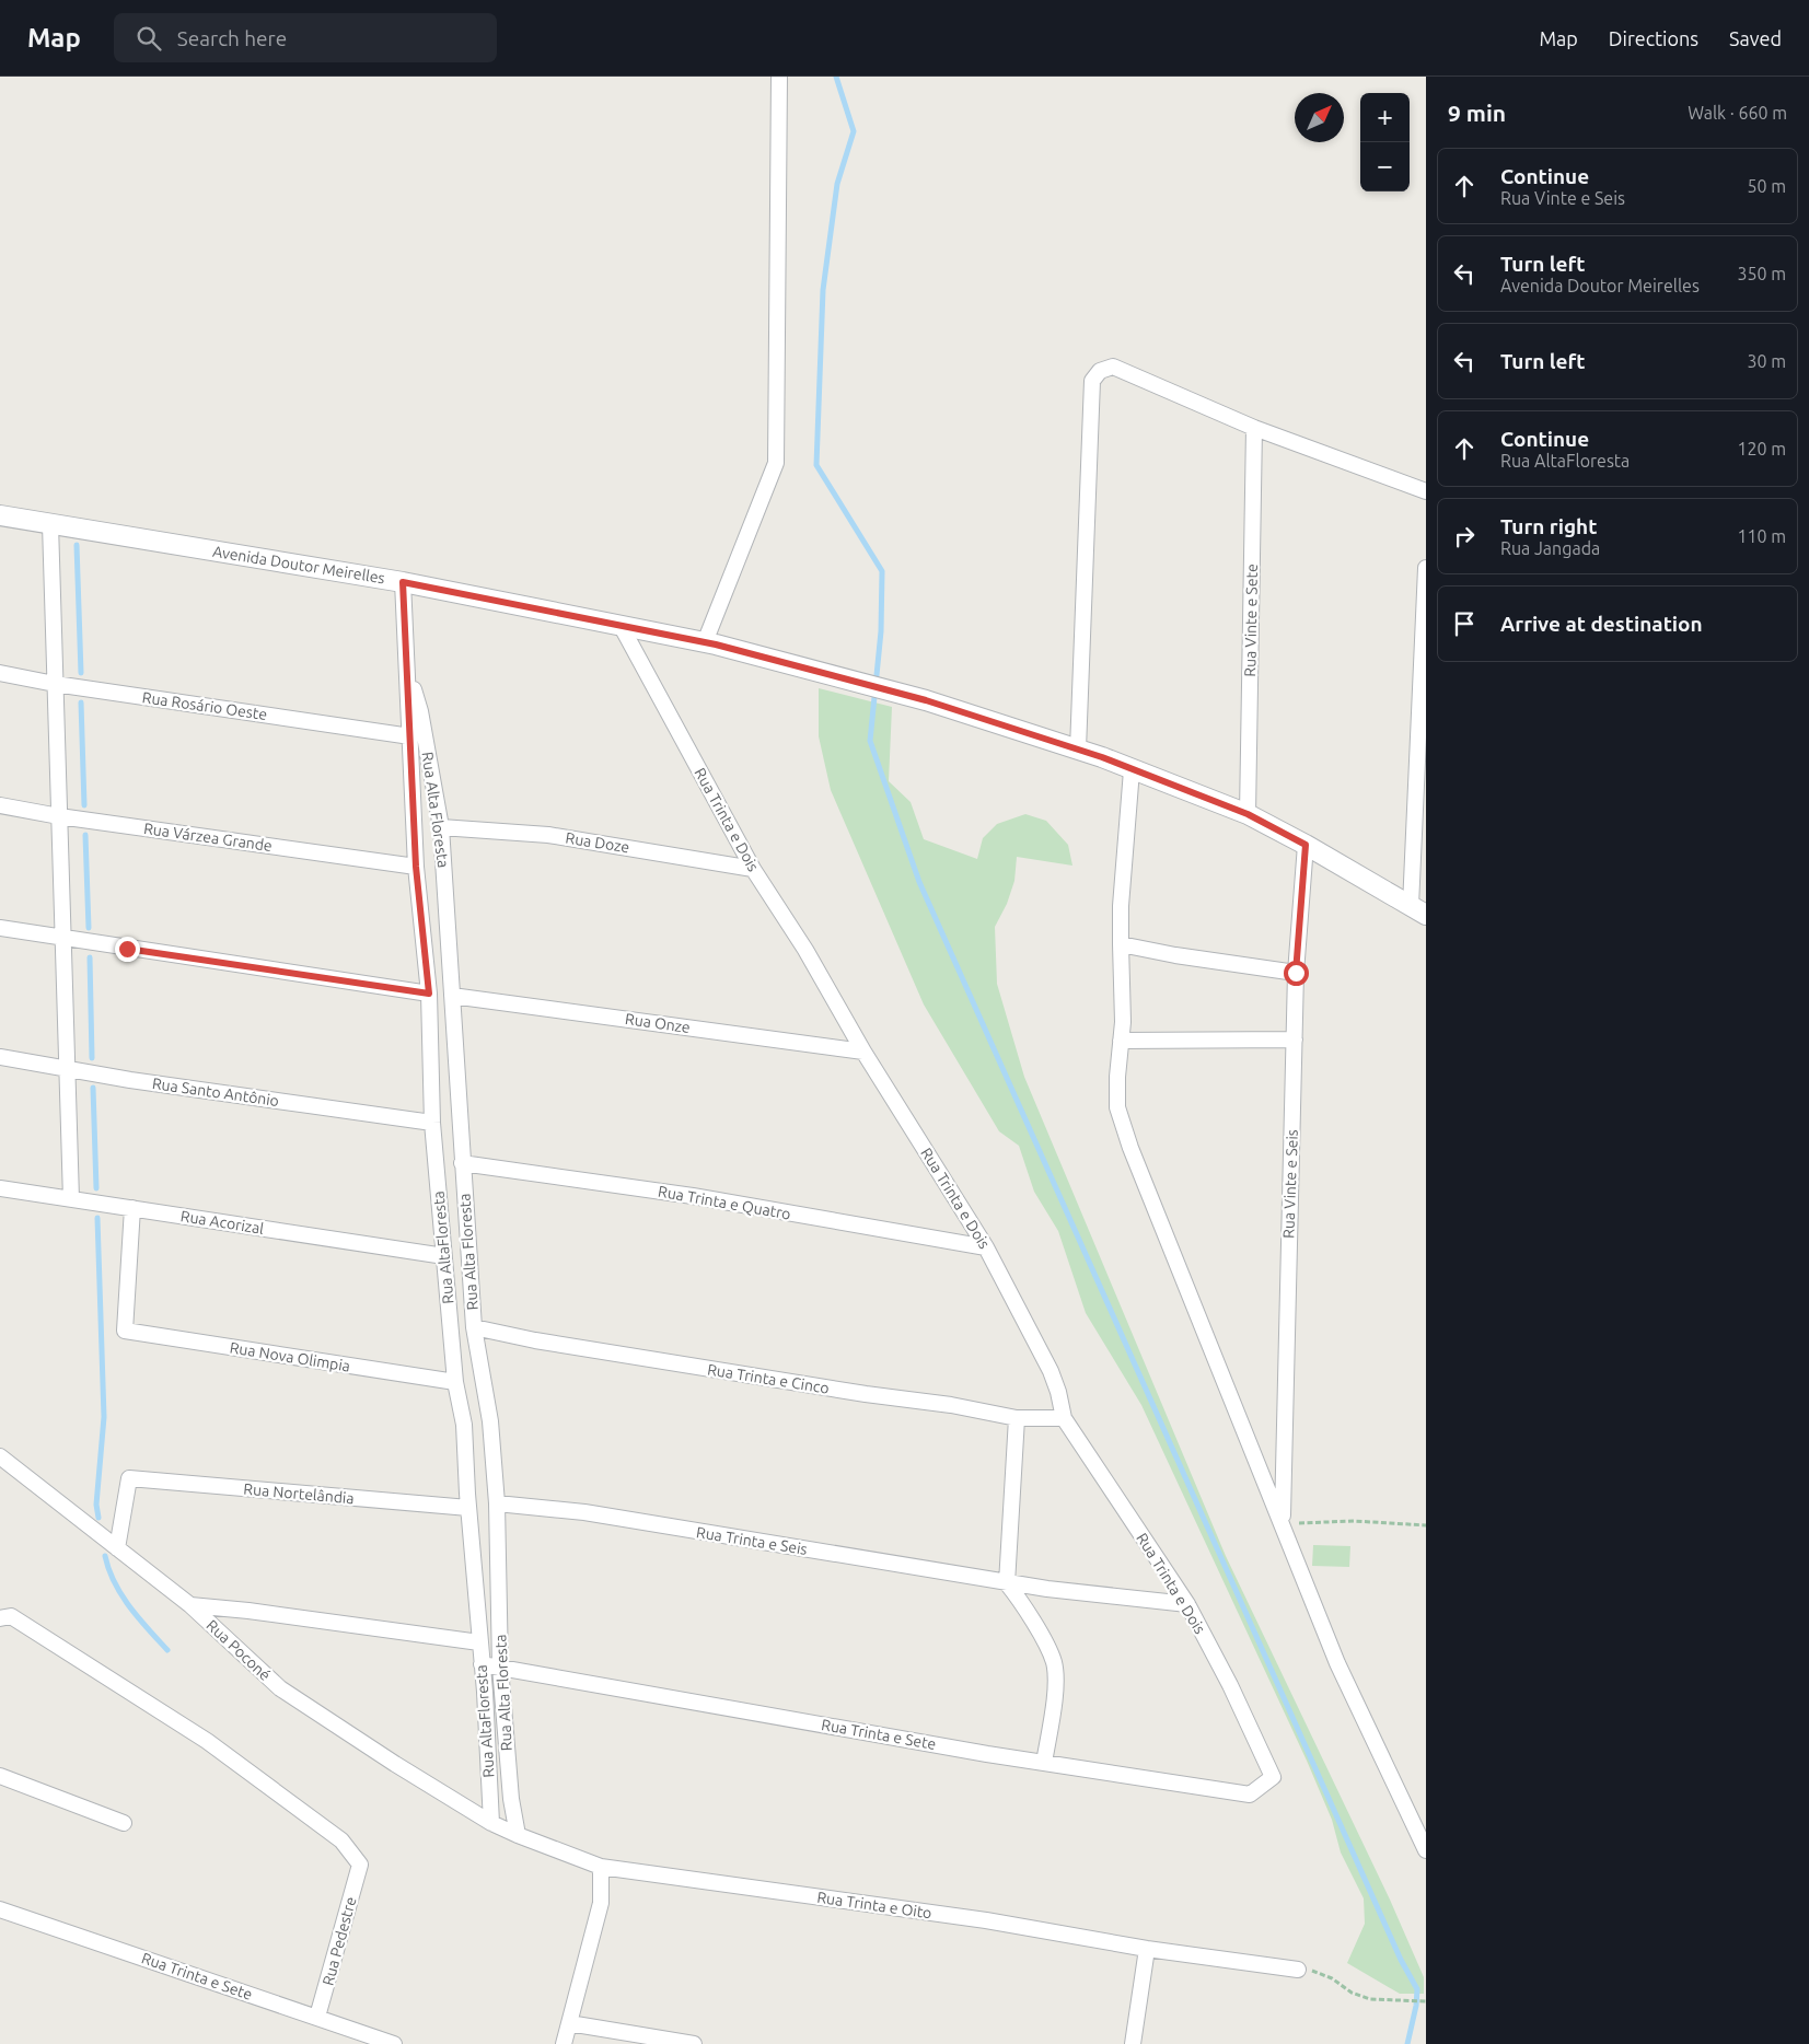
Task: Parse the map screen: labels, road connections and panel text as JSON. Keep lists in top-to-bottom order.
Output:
{
  "streets": {
    "street": [
      "Avenida Doutor Meirelles",
      "Rua Vinte e Sete",
      "Rua Rosário Oeste",
      "Rua Alta Floresta",
      "Rua Trinta e Dois",
      "Rua Várzea Grande",
      "Rua Doze",
      "Rua Onze",
      "Rua Santo Antônio",
      "Rua Vinte e Seis",
      "Rua Trinta e Quatro",
      "Rua Acorizal",
      "Rua AltaFloresta",
      "Rua Nova Olimpia",
      "Rua Trinta e Cinco",
      "Rua Nortelândia",
      "Rua Trinta e Seis",
      "Rua Poconé",
      "Rua Trinta e Sete",
      "Rua Trinta e Oito",
      "Rua Pedestre"
    ]
  },
  "crossings": [
    ["Avenida Doutor Meirelles", "Rua Vinte e Sete"],
    ["Avenida Doutor Meirelles", "Rua Trinta e Dois"],
    ["Avenida Doutor Meirelles", "Rua Vinte e Seis"],
    ["Rua Rosário Oeste", "Rua AltaFloresta"],
    ["Rua Alta Floresta", "Rua Doze"],
    ["Rua Alta Floresta", "Rua Onze"],
    ["Rua Alta Floresta", "Rua Trinta e Quatro"],
    ["Rua Alta Floresta", "Rua AltaFloresta"],
    ["Rua Alta Floresta", "Rua Trinta e Cinco"],
    ["Rua Alta Floresta", "Rua Trinta e Seis"],
    ["Rua Alta Floresta", "Rua Poconé"],
    ["Rua Alta Floresta", "Rua Trinta e Sete"],
    ["Rua Alta Floresta", "Rua Trinta e Oito"],
    ["Rua Trinta e Dois", "Rua Doze"],
    ["Rua Trinta e Dois", "Rua Onze"],
    ["Rua Trinta e Dois", "Rua Trinta e Quatro"],
    ["Rua Trinta e Dois", "Rua Trinta e Cinco"],
    ["Rua Trinta e Dois", "Rua Trinta e Sete"],
    ["Rua Várzea Grande", "Rua AltaFloresta"],
    ["Rua Santo Antônio", "Rua AltaFloresta"],
    ["Rua Acorizal", "Rua AltaFloresta"],
    ["Rua Acorizal", "Rua Nova Olimpia"],
    ["Rua AltaFloresta", "Rua Nova Olimpia"],
    ["Rua AltaFloresta", "Rua Nortelândia"],
    ["Rua AltaFloresta", "Rua Poconé"],
    ["Rua AltaFloresta", "Rua Trinta e Sete"],
    ["Rua Nortelândia", "Rua Poconé"],
    ["Rua Poconé", "Rua Trinta e Oito"],
    ["Rua Trinta e Sete", "Rua Pedestre"]
  ],
  "north": "top right",
  "page": {
    "header": "Map",
    "search": "Search here",
    "nav": ["Map", "Directions", "Saved"],
    "heading": ["9 min", "Walk · 660 m"],
    "map_buttons": ["+", "−"],
    "list": [
      ["Continue", "Rua Vinte e Seis", "50 m"],
      ["Turn left", "Avenida Doutor Meirelles", "350 m"],
      ["Turn left", "30 m"],
      ["Continue", "Rua AltaFloresta", "120 m"],
      ["Turn right", "Rua Jangada", "110 m"],
      "Arrive at destination"
    ]
  }
}
